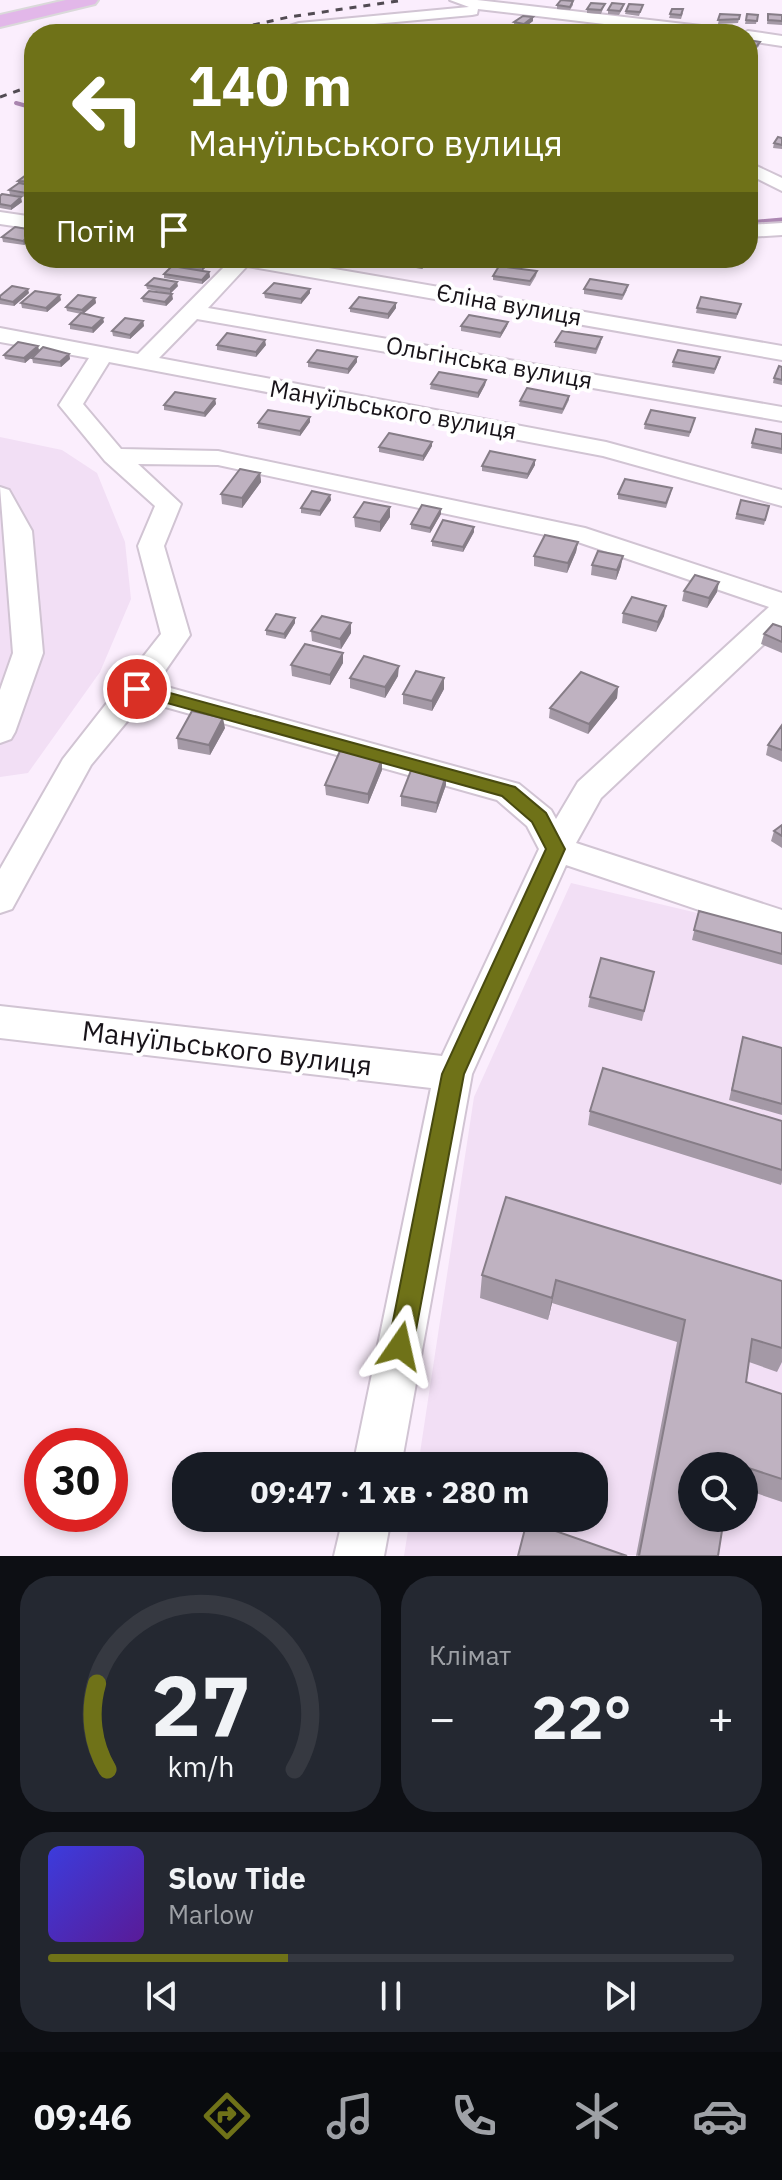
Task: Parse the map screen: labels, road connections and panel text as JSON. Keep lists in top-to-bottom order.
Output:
{
  "streets": {
    "street": ["Єліна вулиця", "Ольгінська вулиця", "Мануїльського вулиця"]
  },
  "page": {
    "turn": ["140 m", "Мануїльського вулиця"],
    "then": "Потім",
    "limit": "30",
    "trip": "09:47 · 1 хв · 280 m",
    "tile": "Клімат",
    "heat": ["−", "22°", "+"],
    "song": ["Slow Tide", "Marlow"],
    "tabs": "09:46",
    "gauge": ["27", "km/h"]
  }
}
